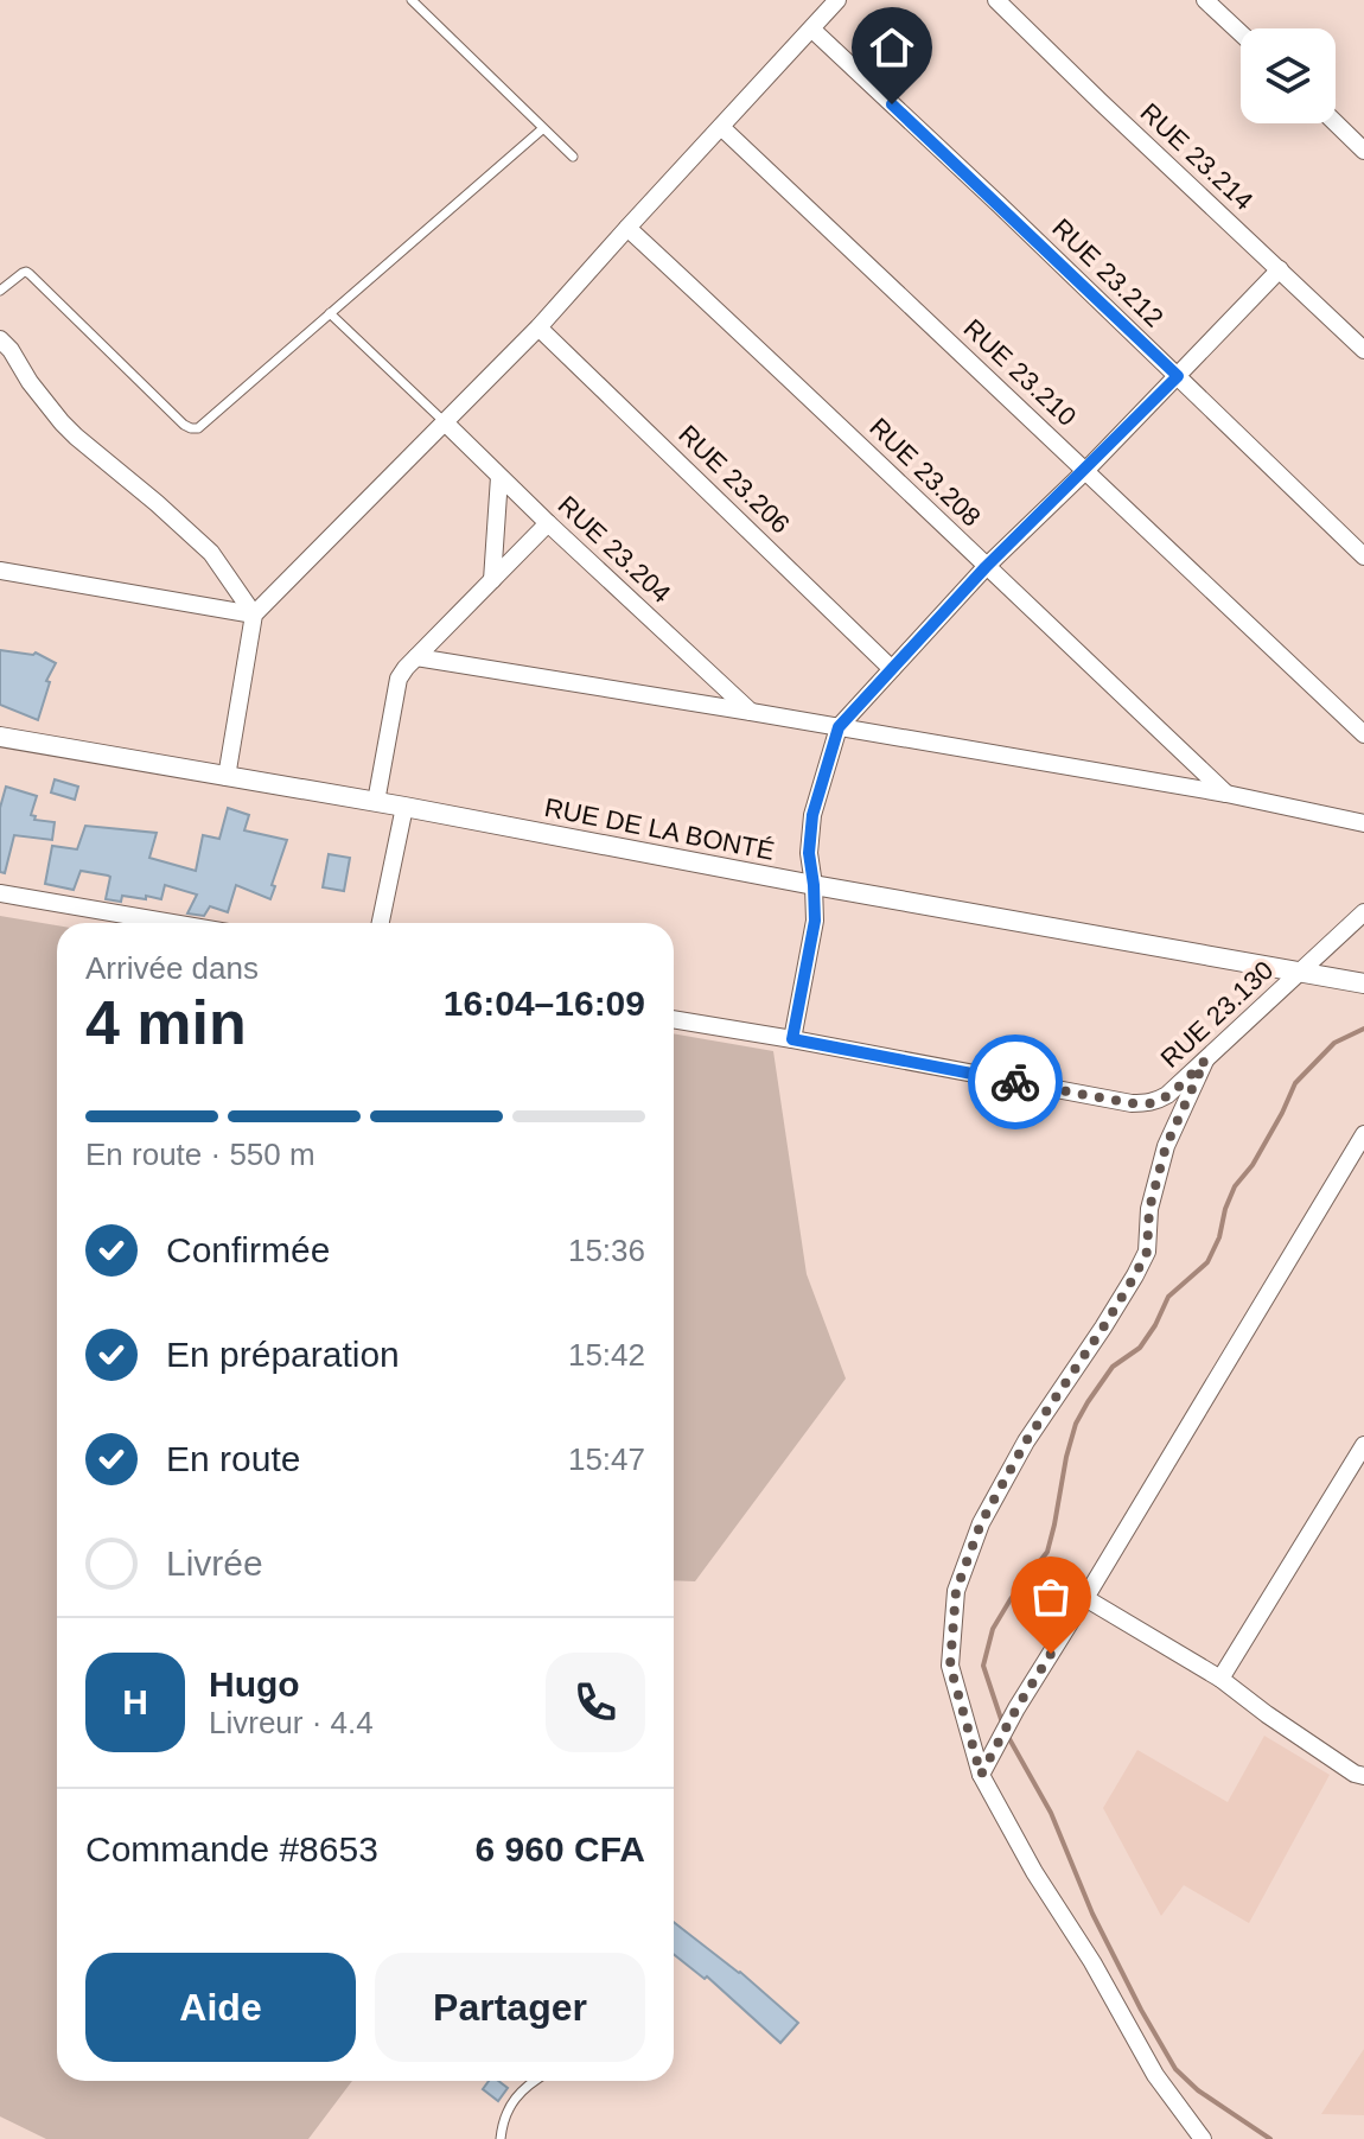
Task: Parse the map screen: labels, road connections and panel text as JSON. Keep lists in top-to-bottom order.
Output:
{
  "streets": {
    "street": [
      "RUE 23.214",
      "RUE 23.212",
      "RUE 23.210",
      "RUE 23.208",
      "RUE 23.206",
      "RUE 23.204",
      "RUE DE LA BONTÉ",
      "RUE 23.130"
    ]
  },
  "crossings": [
    ["RUE DE LA BONTÉ", "RUE 23.130"]
  ],
  "page": {
    "heading": ["4 min", "Arrivée dans", "16:04–16:09"],
    "panel": [
      "Hugo",
      "Livreur · 4.4",
      "Commande #8653",
      "6 960 CFA"
    ],
    "bar": "En route · 550 m",
    "list": [
      ["Confirmée", "15:36"],
      ["En préparation", "15:42"],
      ["En route", "15:47"],
      "Livrée"
    ],
    "round": "H",
    "buttons": ["Aide", "Partager"]
  }
}
